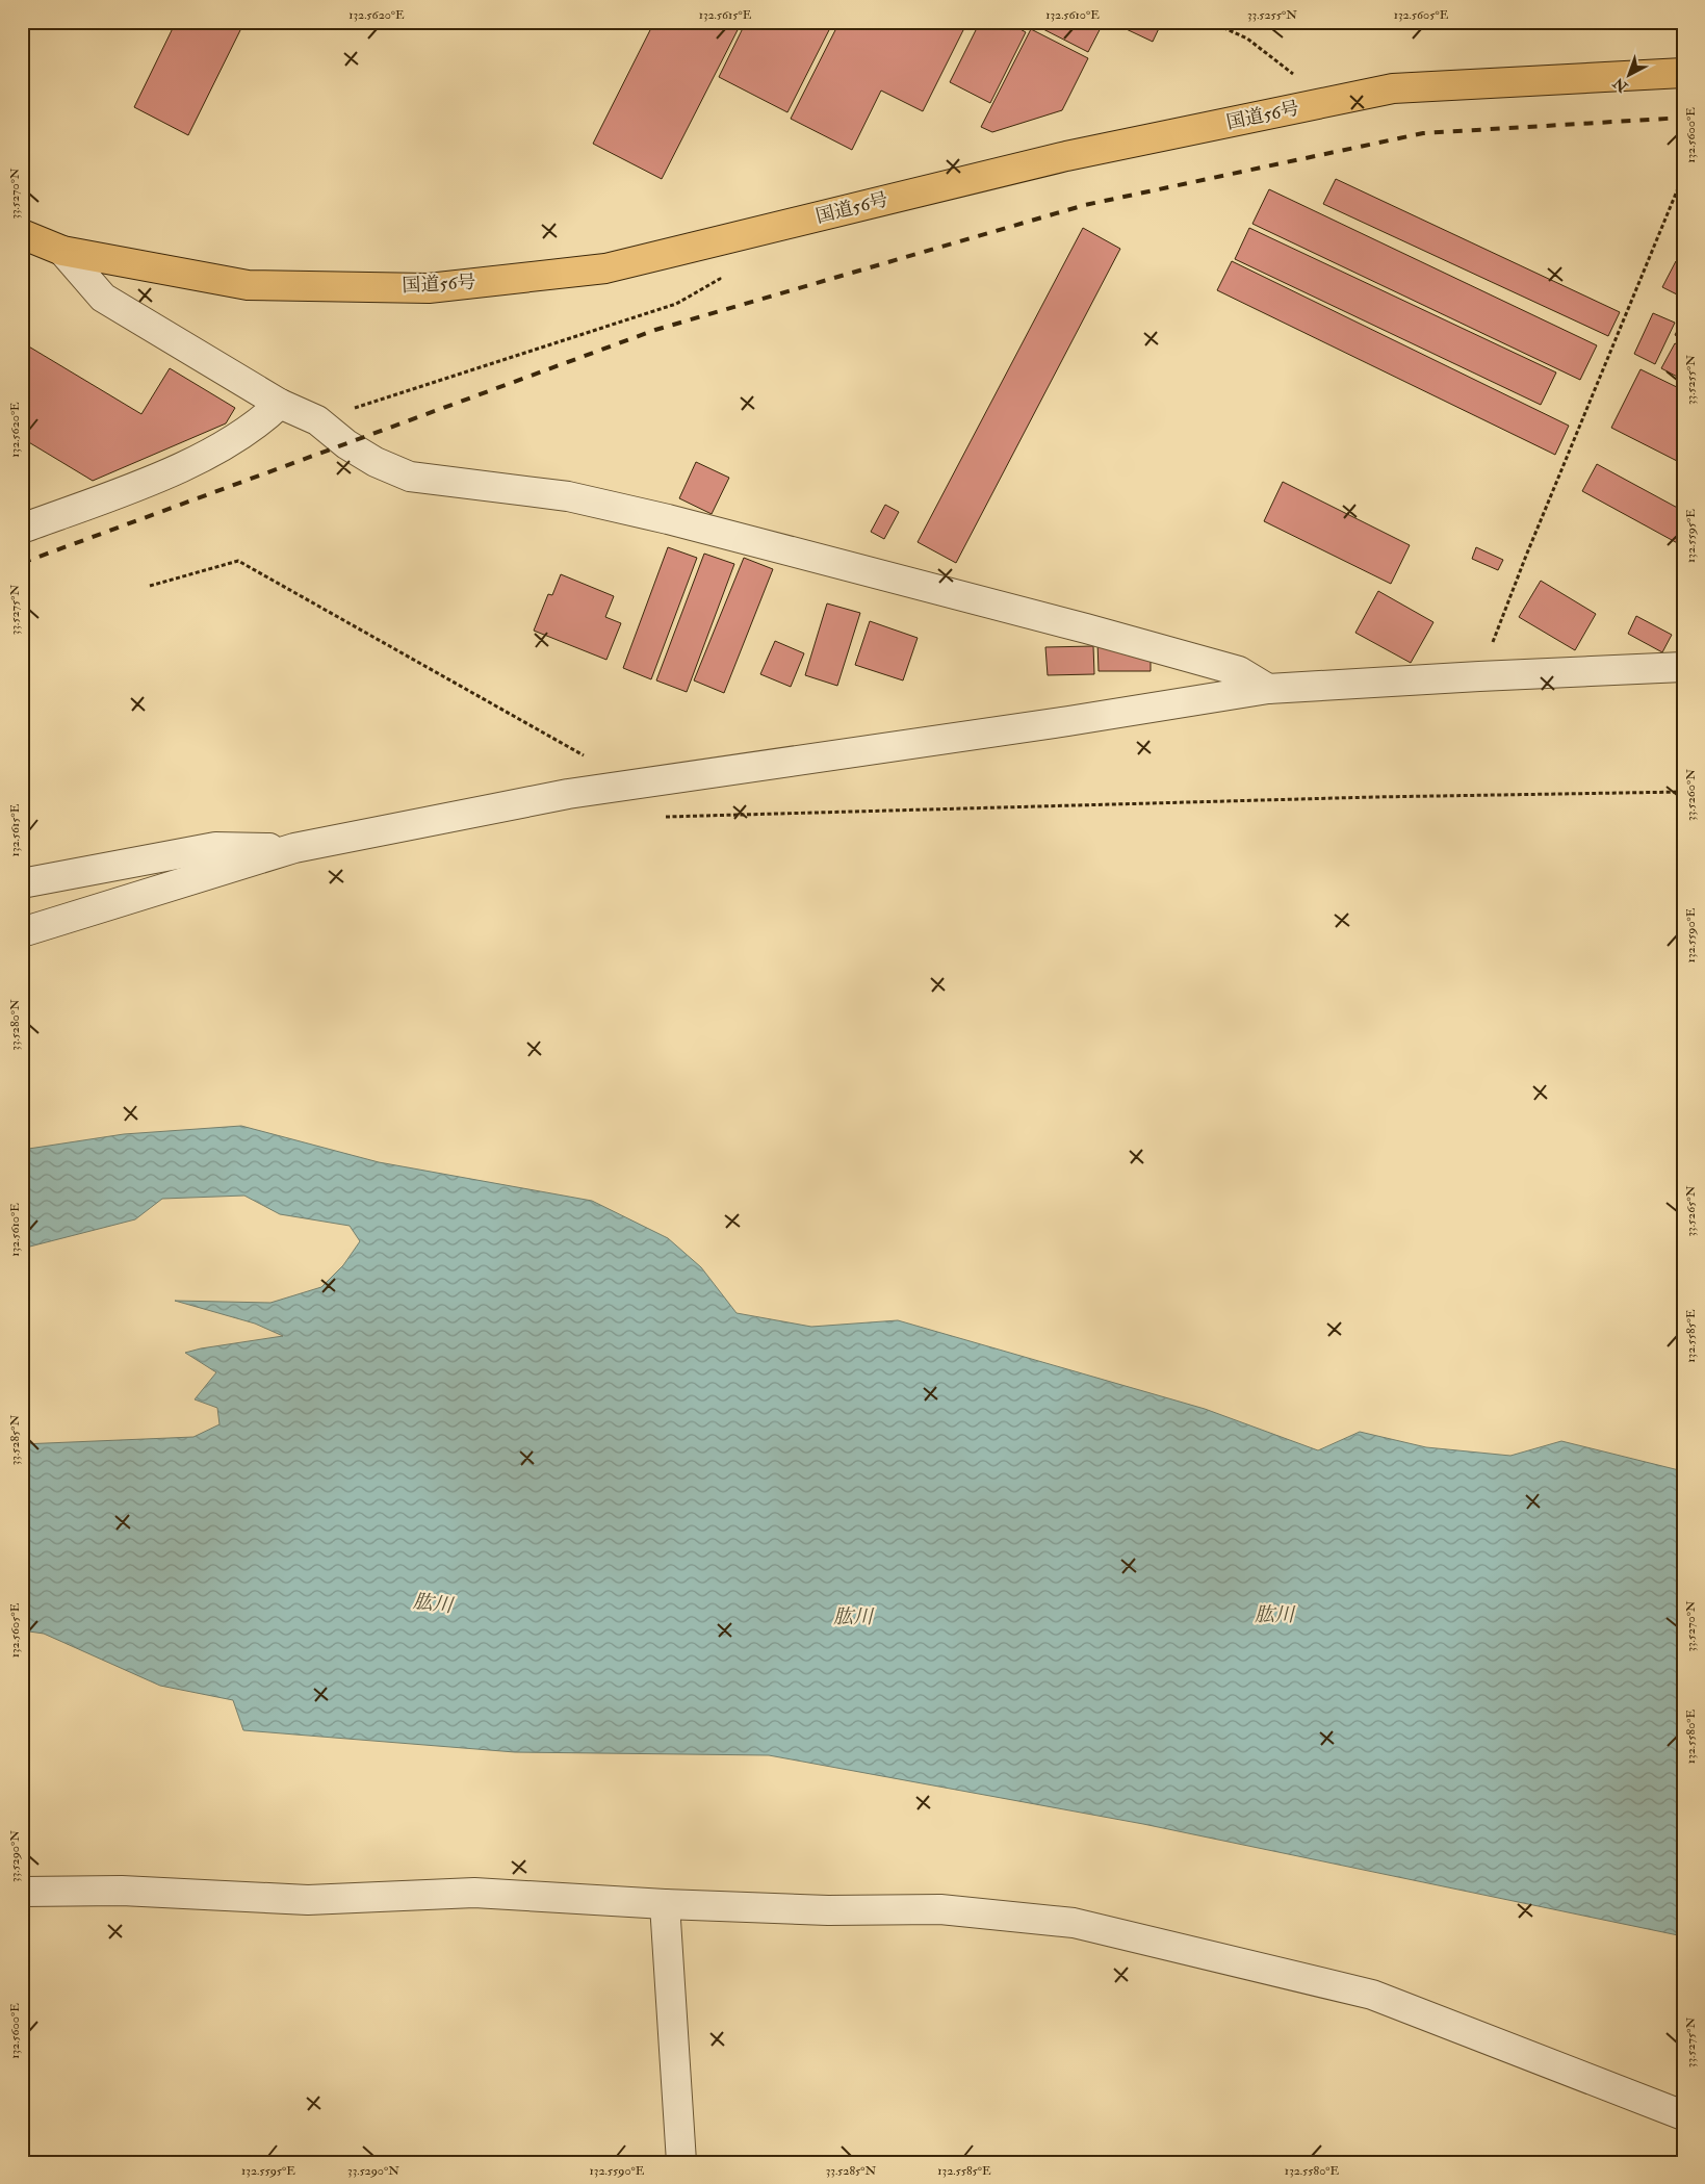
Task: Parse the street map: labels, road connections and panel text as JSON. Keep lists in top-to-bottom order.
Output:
{
  "streets": {
    "highway": ["国道56号"]
  },
  "water": ["肱川"],
  "north": "bottom left",
  "coordinates": [
    "132.5620°E",
    "132.5615°E",
    "132.5610°E",
    "33.5255°N",
    "132.5605°E",
    "132.5600°E",
    "33.5270°N",
    "132.5595°E",
    "33.5275°N",
    "33.5260°N",
    "132.5590°E",
    "33.5280°N",
    "33.5265°N",
    "132.5585°E",
    "33.5285°N",
    "132.5580°E",
    "33.5290°N"
  ]
}
